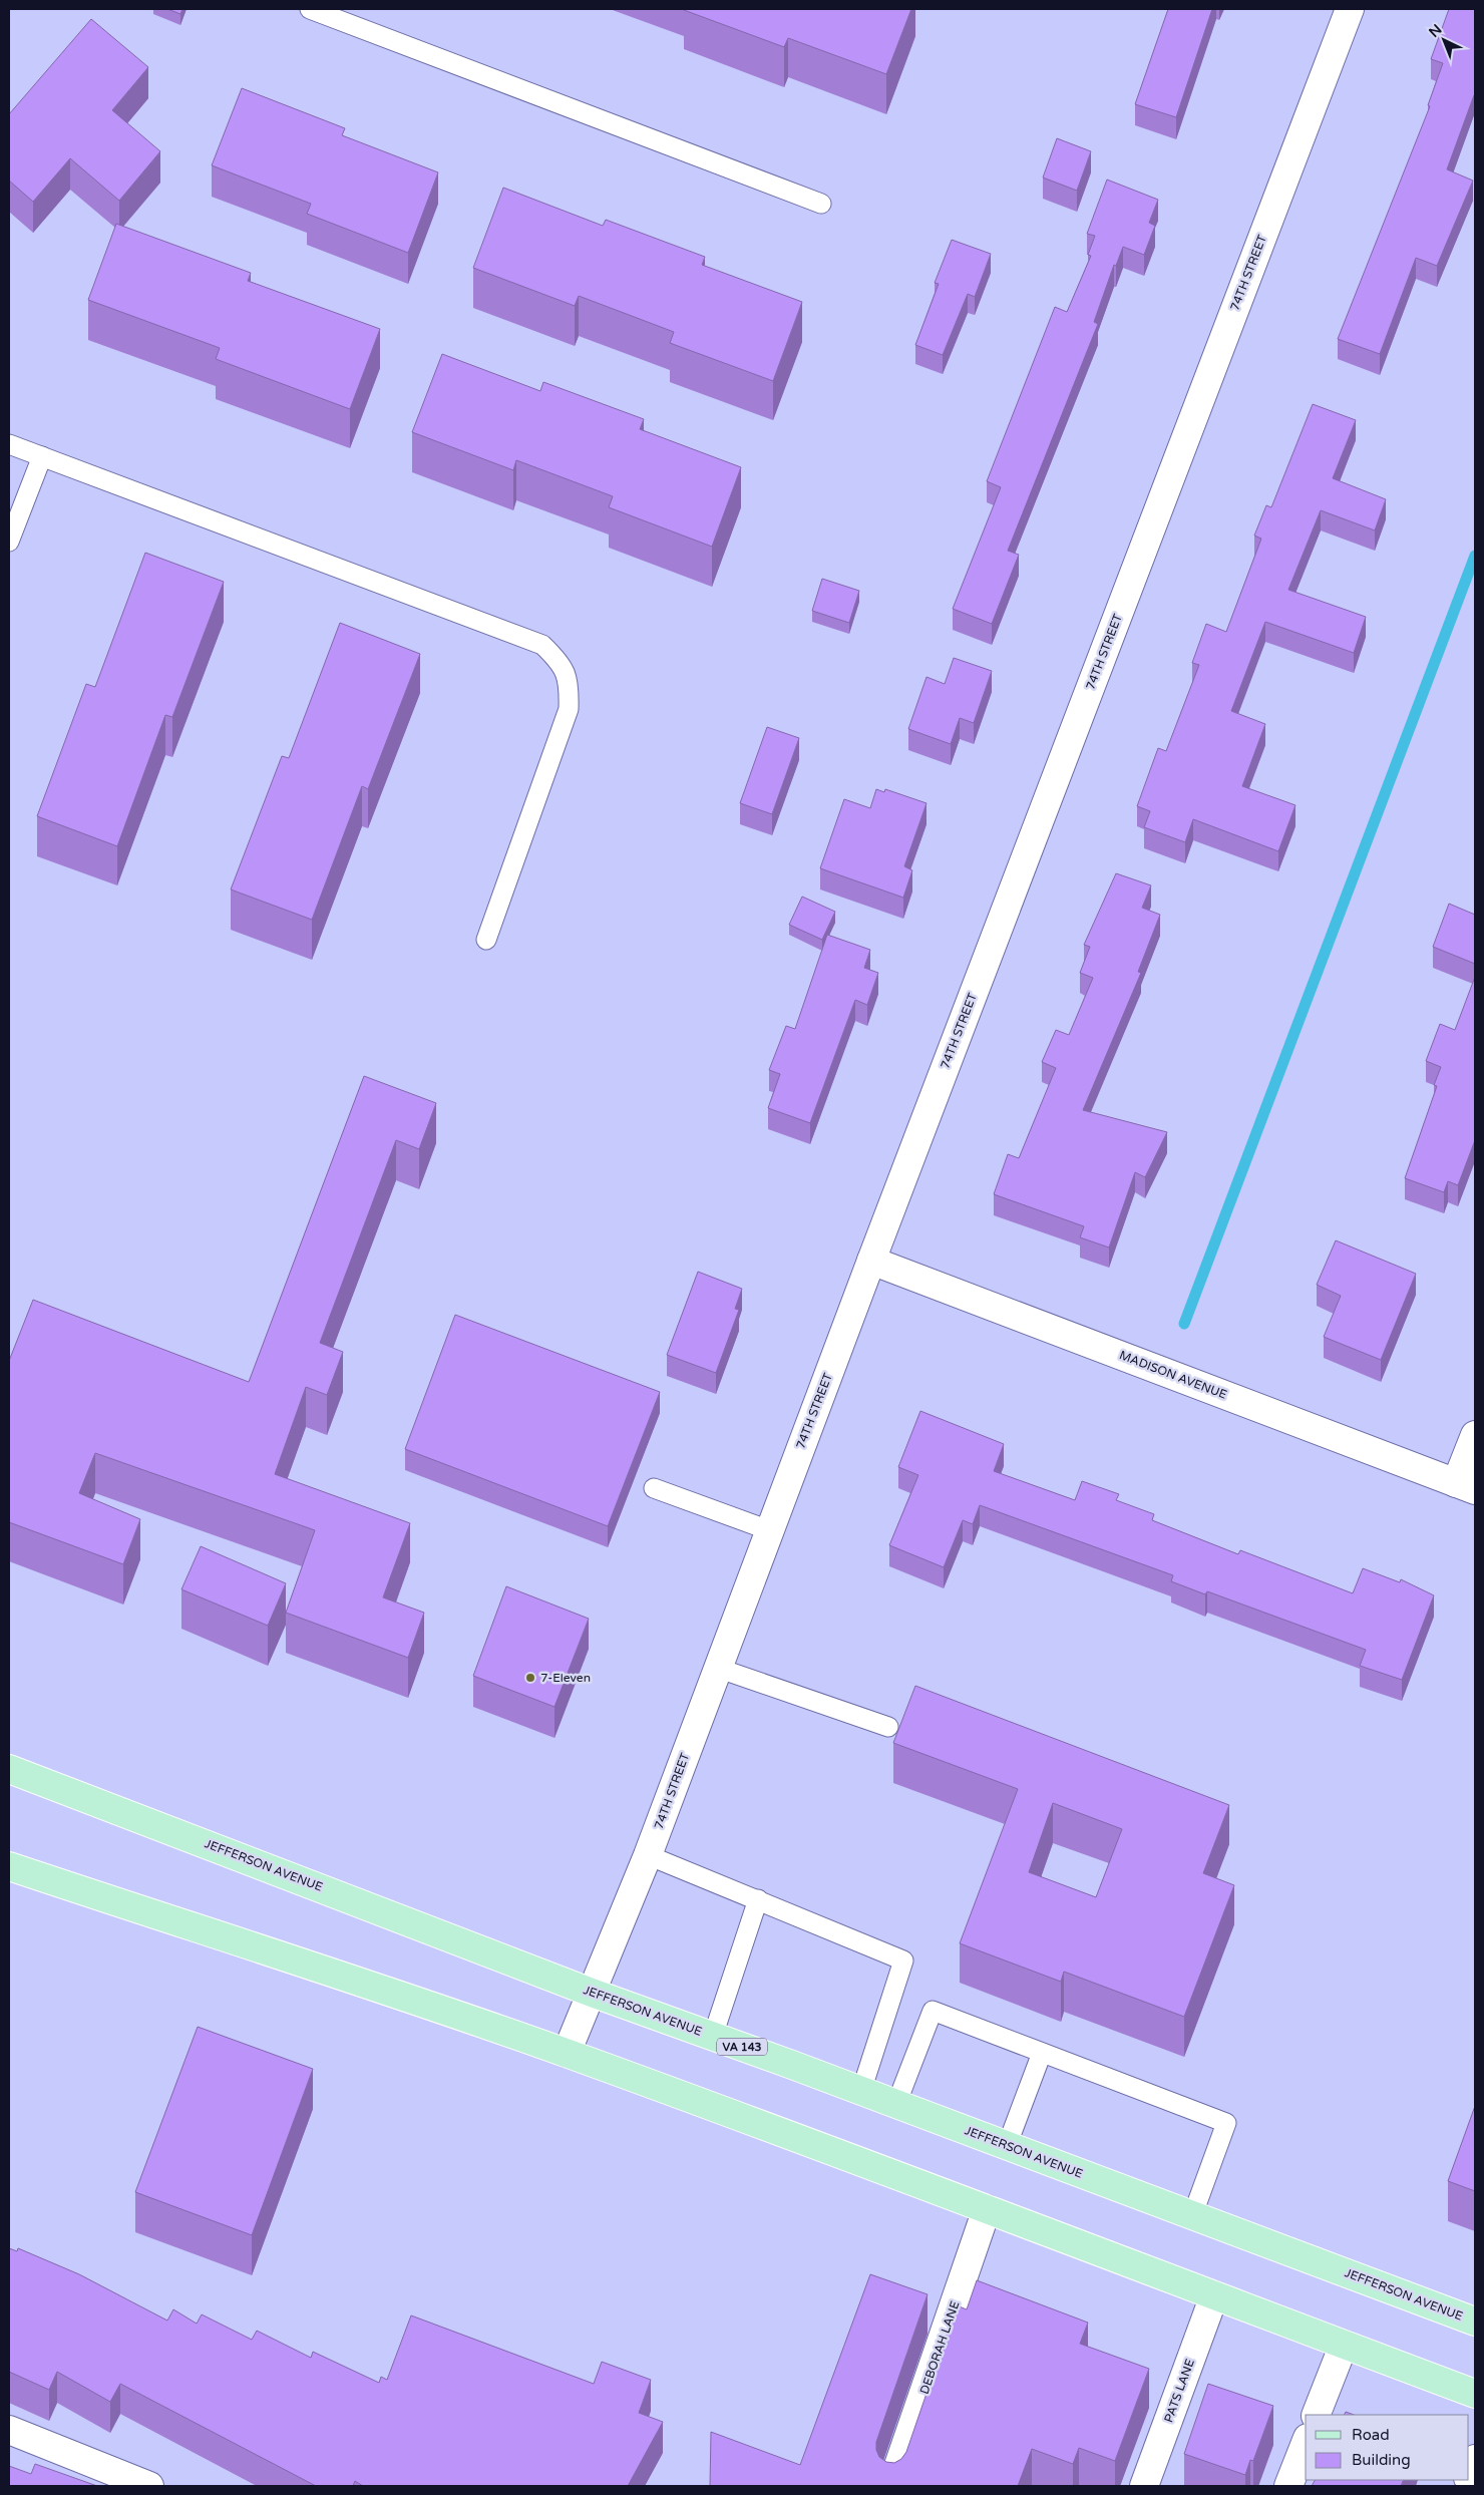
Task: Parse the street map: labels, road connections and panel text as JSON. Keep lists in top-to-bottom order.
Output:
{
  "streets": {
    "main road": ["JEFFERSON AVENUE", "VA 143"],
    "street": [
      "74TH STREET",
      "MADISON AVENUE",
      "DEBORAH LANE",
      "PATS LANE"
    ]
  },
  "crossings": [
    ["74TH STREET", "MADISON AVENUE"],
    ["74TH STREET", "JEFFERSON AVENUE"]
  ],
  "places": ["7-Eleven"],
  "legend": ["Road", "Building"],
  "north": "top left"
}
